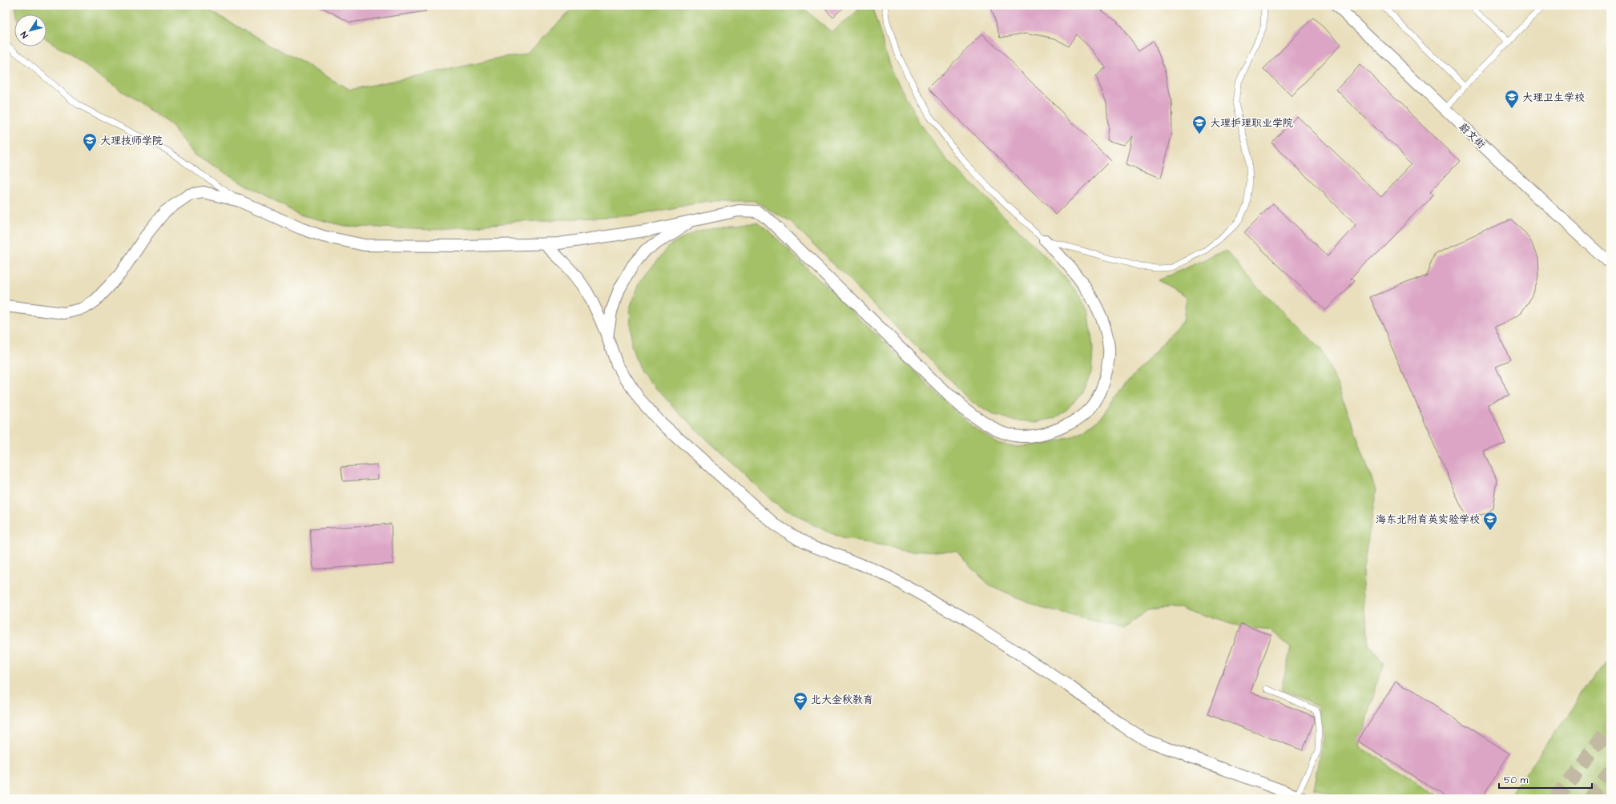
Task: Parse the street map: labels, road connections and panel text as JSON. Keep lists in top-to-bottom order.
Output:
{
  "streets": {
    "street": ["蔚文街"]
  },
  "places": {
    "school or university": [
      "大理卫生学校",
      "大理护理职业学院",
      "大理技师学院",
      "海东北附育英实验学校",
      "北大金秋教育"
    ]
  },
  "scale_bar": "50 m",
  "north": "bottom left"
}
